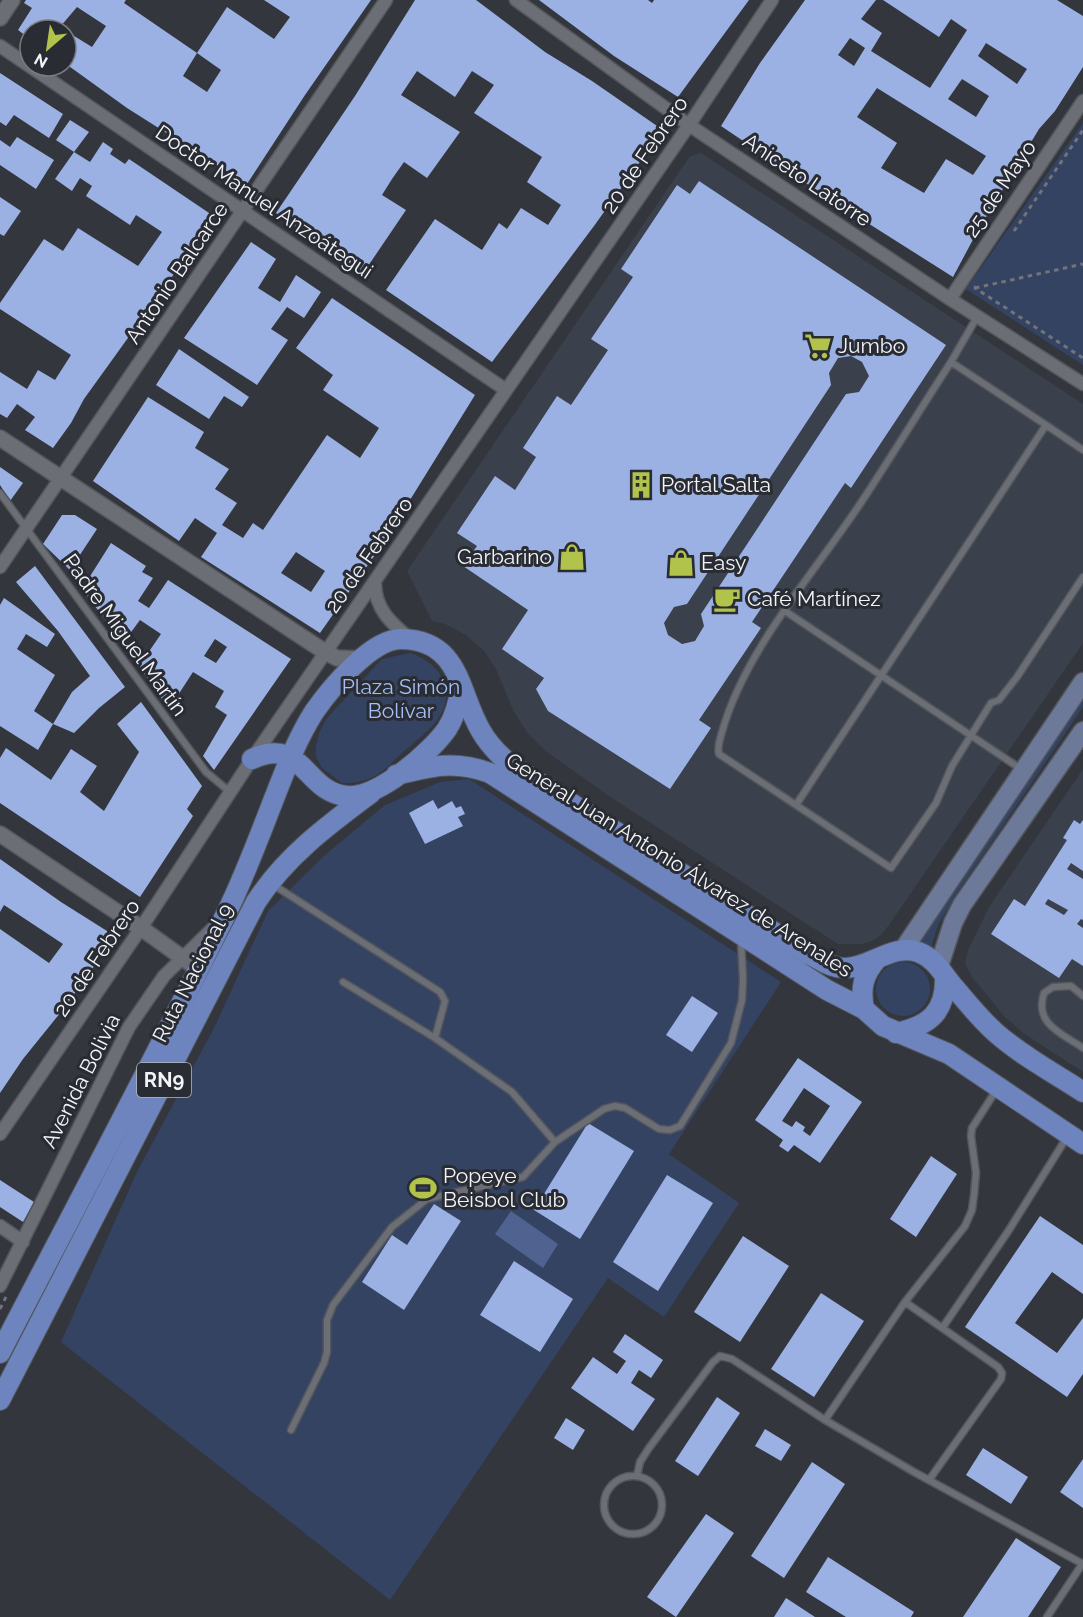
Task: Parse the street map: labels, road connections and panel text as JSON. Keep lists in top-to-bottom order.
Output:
{
  "streets": {
    "main road": ["General Juan Antonio Álvarez de Arenales", "Ruta Nacional 9", "RN9"],
    "street": [
      "20 de Febrero",
      "Aniceto Latorre",
      "25 de Mayo",
      "Doctor Manuel Anzoátegui",
      "Antonio Balcarce",
      "Avenida Bolivia"
    ],
    "lane": ["Padre Miguel Martín"]
  },
  "crossings": [
    ["20 de Febrero", "Aniceto Latorre"],
    ["20 de Febrero", "Doctor Manuel Anzoátegui"],
    ["20 de Febrero", "Padre Miguel Martín"],
    ["20 de Febrero", "General Juan Antonio Álvarez de Arenales"],
    ["Aniceto Latorre", "25 de Mayo"],
    ["Doctor Manuel Anzoátegui", "Antonio Balcarce"],
    ["Antonio Balcarce", "Padre Miguel Martín"],
    ["General Juan Antonio Álvarez de Arenales", "Ruta Nacional 9"],
    ["Ruta Nacional 9", "Avenida Bolivia"]
  ],
  "parks": ["Plaza Simón Bolívar"],
  "places": {
    "supermarket": ["Jumbo"],
    "building": ["Portal Salta"],
    "shop": ["Garbarino", "Easy"],
    "cafe": ["Café Martínez"],
    "sports": ["Popeye Beisbol Club"]
  },
  "north": "bottom left"
}
